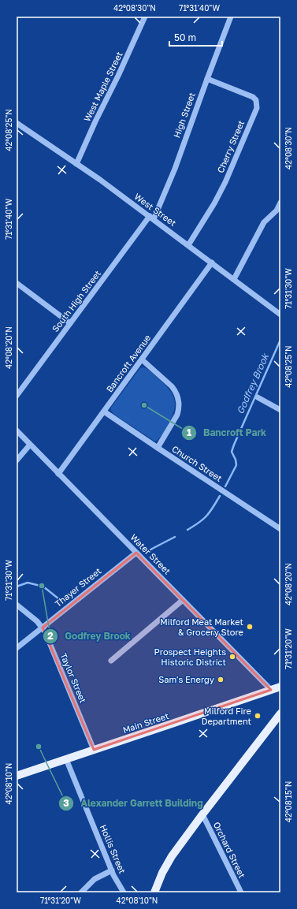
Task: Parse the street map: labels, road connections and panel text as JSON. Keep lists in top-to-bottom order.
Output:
{
  "streets": {
    "main road": ["Main Street"],
    "street": [
      "West Maple Street",
      "High Street",
      "Cherry Street",
      "West Street",
      "South High Street",
      "Bancroft Avenue",
      "Church Street",
      "Water Street",
      "Thayer Street",
      "Taylor Street",
      "Hollis Street",
      "Orchard Street"
    ]
  },
  "crossings": [
    ["West Maple Street", "West Street"],
    ["High Street", "Cherry Street"],
    ["High Street", "West Street"],
    ["High Street", "South High Street"],
    ["Cherry Street", "West Street"],
    ["West Street", "South High Street"],
    ["West Street", "Bancroft Avenue"],
    ["Bancroft Avenue", "Church Street"],
    ["Bancroft Avenue", "Water Street"],
    ["Water Street", "Thayer Street"],
    ["Water Street", "Main Street"],
    ["Thayer Street", "Taylor Street"],
    ["Taylor Street", "Main Street"],
    ["Main Street", "Hollis Street"]
  ],
  "water": ["Godfrey Brook"],
  "places": [
    "Bancroft Park",
    "Godfrey Brook",
    "Milford Meat Market & Grocery Store",
    "Prospect Heights Historic District",
    "Sam's Energy",
    "Milford Fire Department",
    "Alexander Garrett Building"
  ],
  "scale_bar": "50 m",
  "coordinates": [
    "42°08'30\"N",
    "71°31'40\"W",
    "42°08'25\"N",
    "71°31'30\"W",
    "42°08'20\"N",
    "71°31'20\"W",
    "42°08'10\"N",
    "42°08'15\"N"
  ]
}
